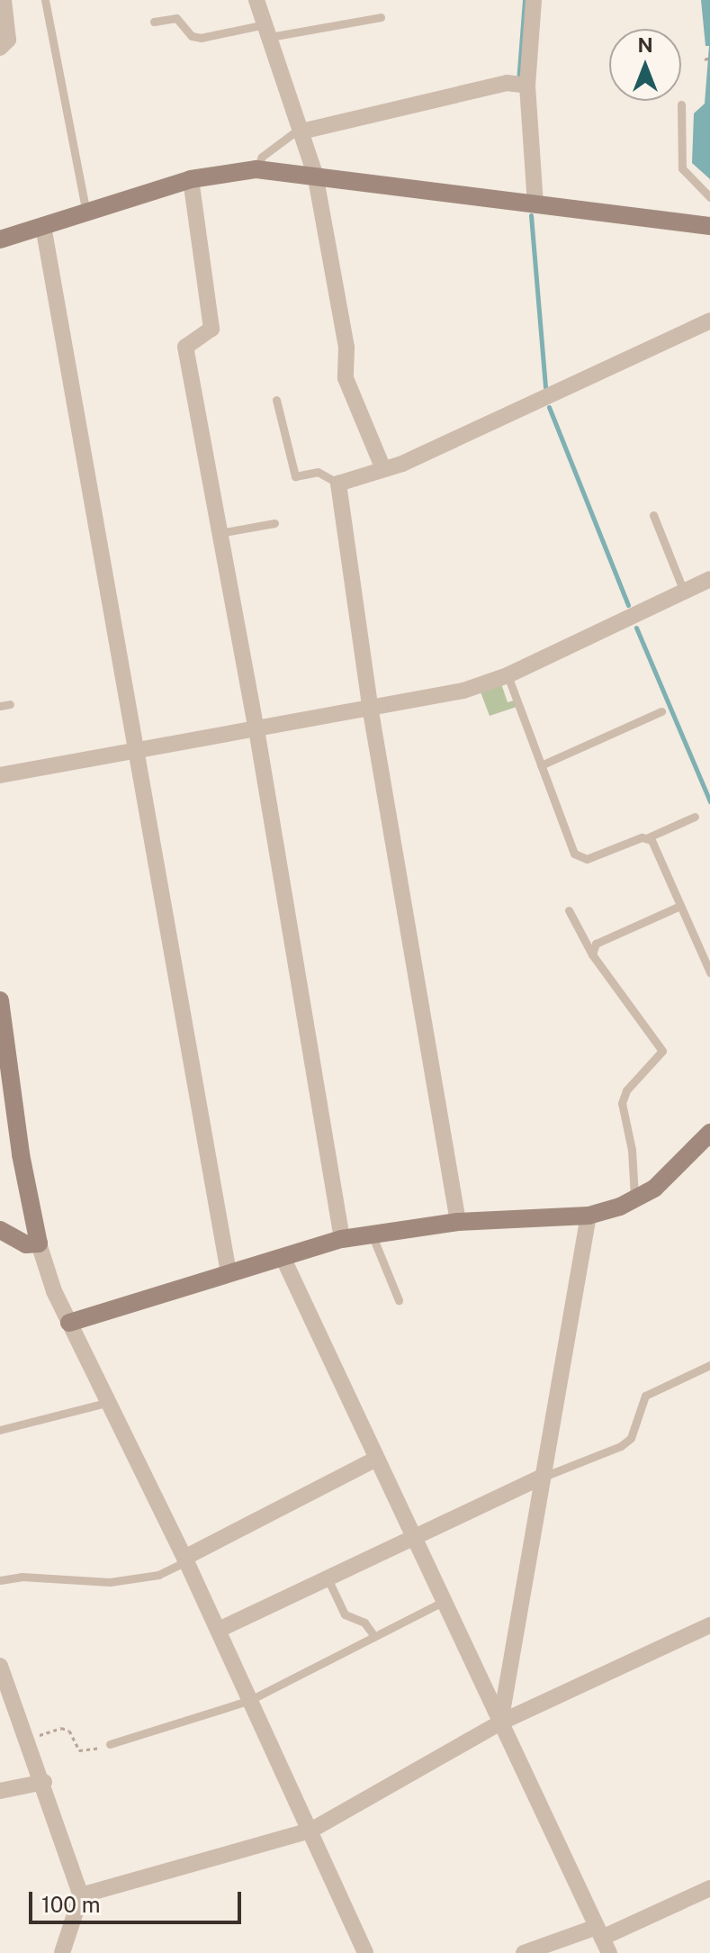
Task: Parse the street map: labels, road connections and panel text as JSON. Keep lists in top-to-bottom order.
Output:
{
  "scale_bar": "100 m",
  "north": "top"
}
